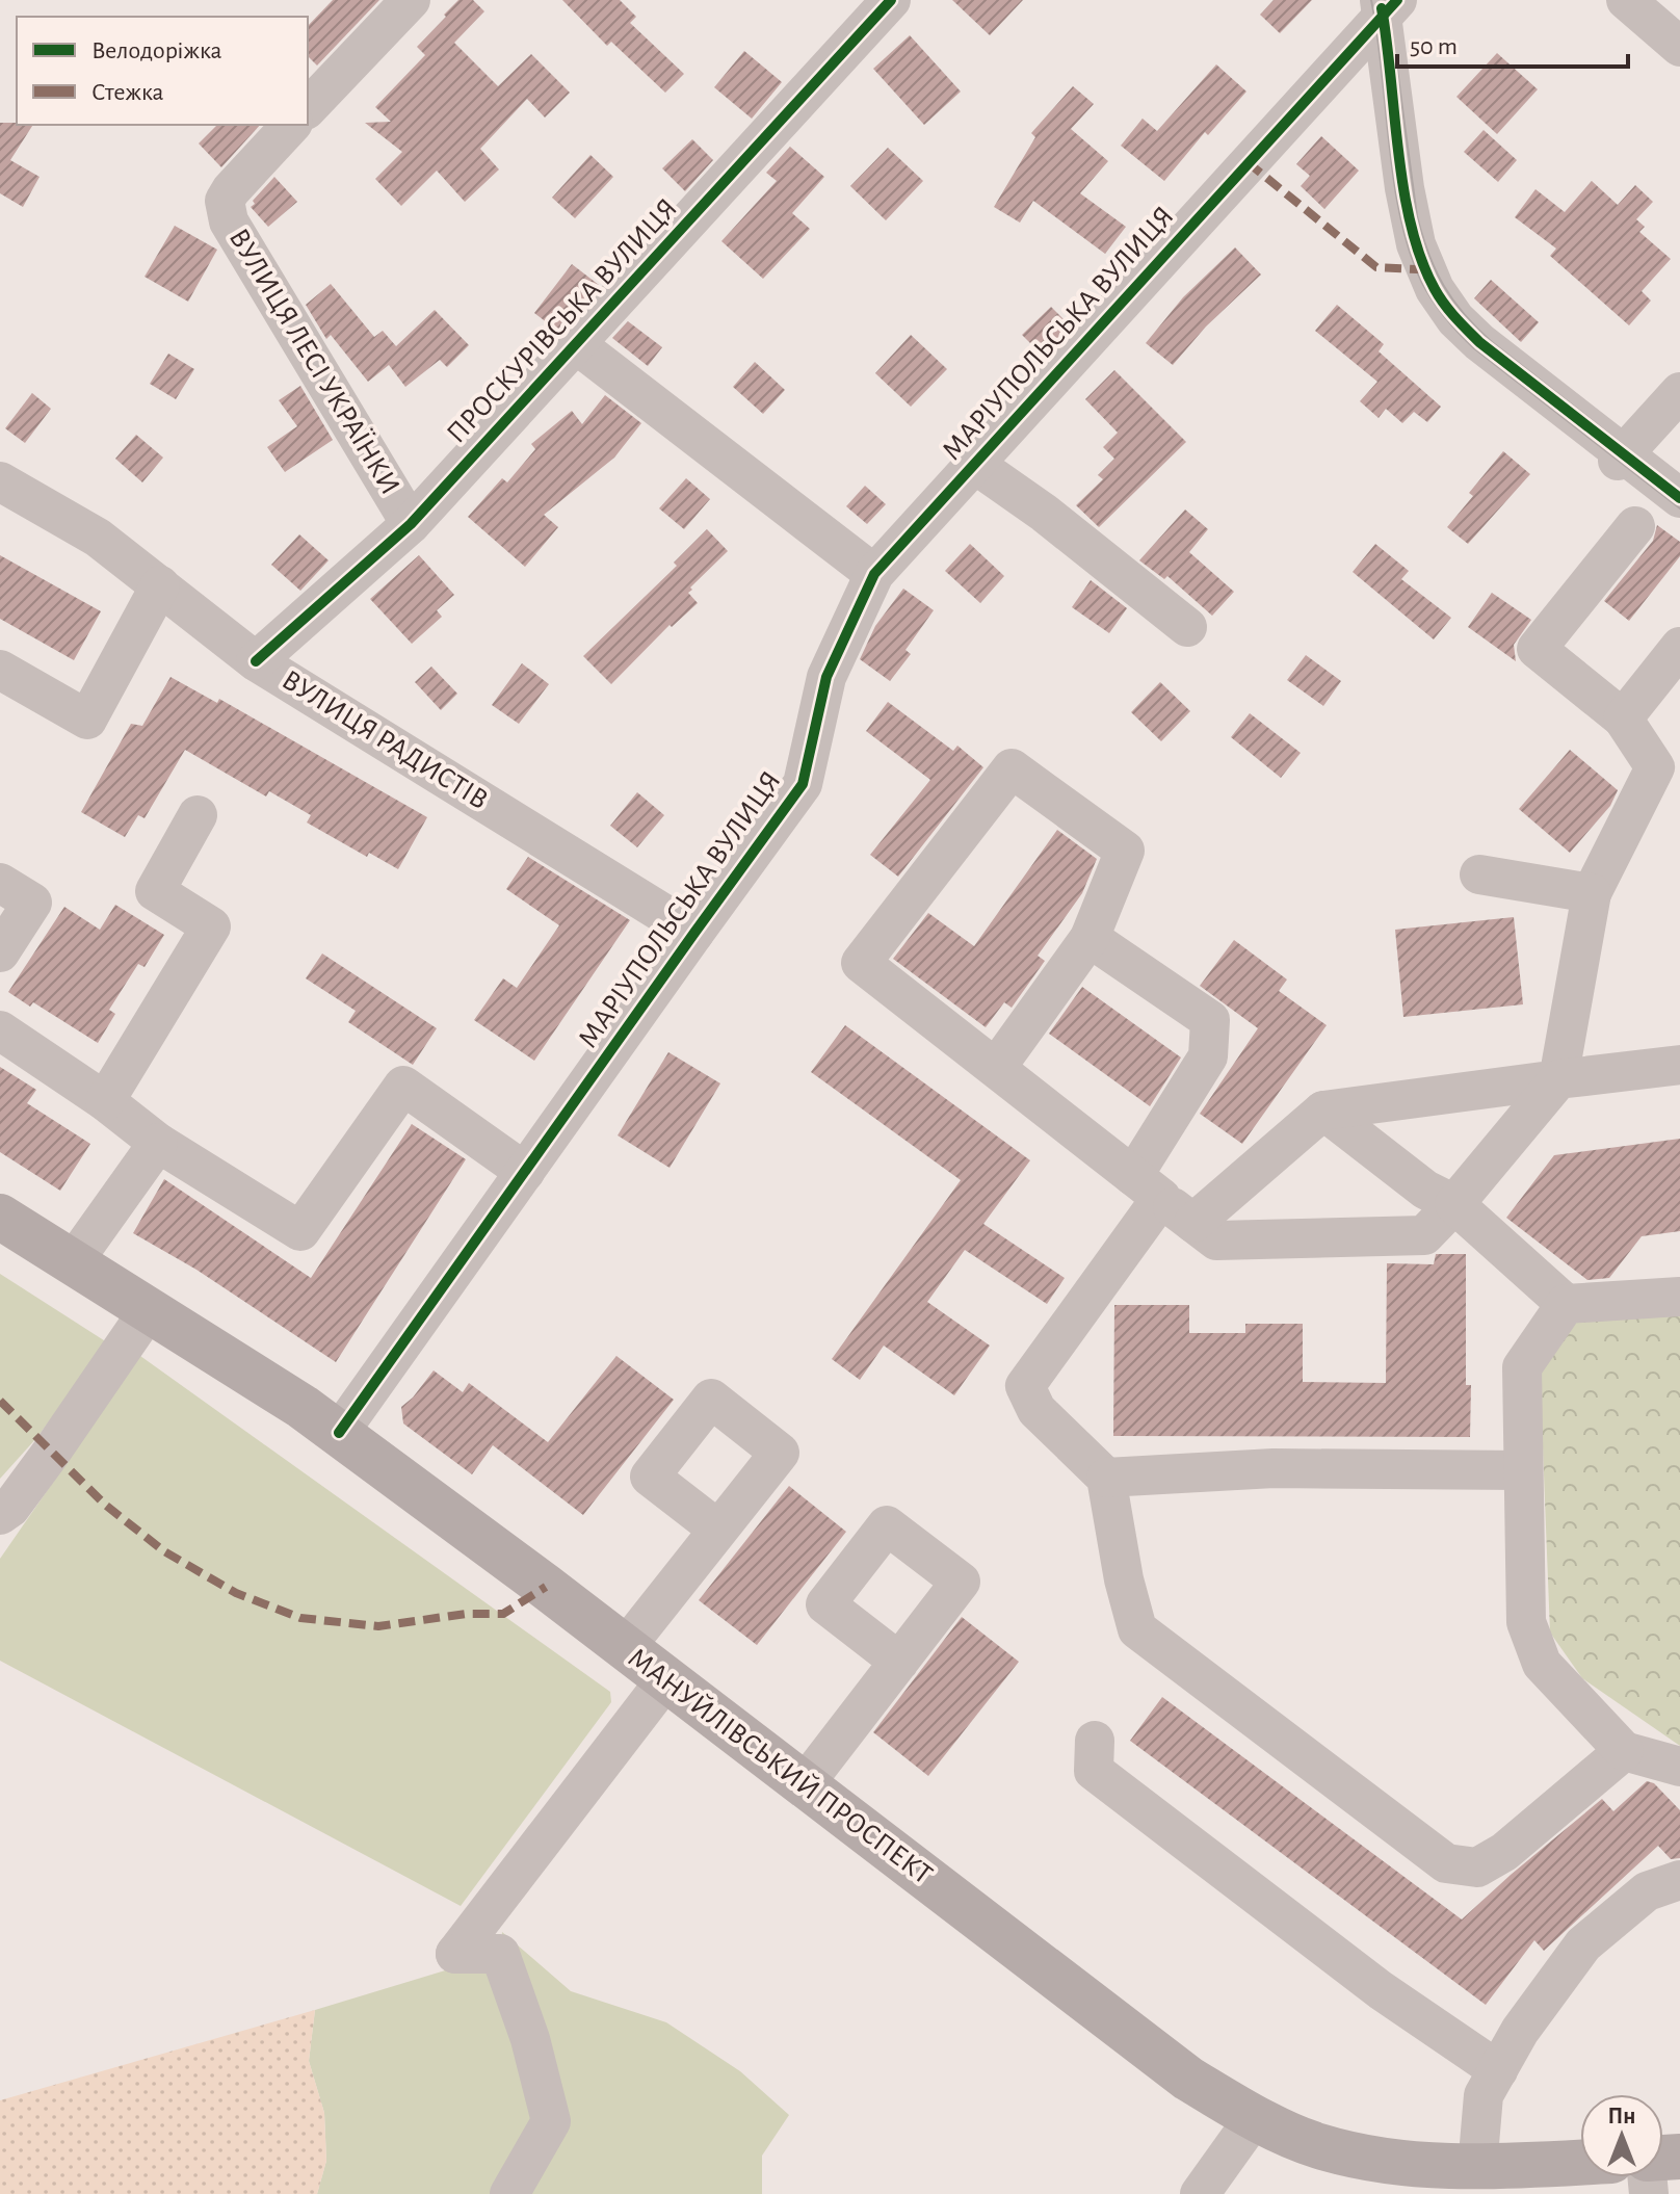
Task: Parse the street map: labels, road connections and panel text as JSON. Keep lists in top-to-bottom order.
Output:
{
  "streets": {
    "main road": ["МАНУЙЛІВСЬКИЙ ПРОСПЕКТ"],
    "street": [
      "ПРОСКУРІВСЬКА ВУЛИЦЯ",
      "МАРІУПОЛЬСЬКА ВУЛИЦЯ",
      "ВУЛИЦЯ ЛЕСІ УКРАЇНКИ",
      "ВУЛИЦЯ РАДИСТІВ"
    ]
  },
  "crossings": [
    ["ПРОСКУРІВСЬКА ВУЛИЦЯ", "ВУЛИЦЯ ЛЕСІ УКРАЇНКИ"],
    ["ПРОСКУРІВСЬКА ВУЛИЦЯ", "ВУЛИЦЯ РАДИСТІВ"],
    ["МАРІУПОЛЬСЬКА ВУЛИЦЯ", "ВУЛИЦЯ РАДИСТІВ"],
    ["МАРІУПОЛЬСЬКА ВУЛИЦЯ", "МАНУЙЛІВСЬКИЙ ПРОСПЕКТ"]
  ],
  "legend": ["Велодоріжка", "Стежка"],
  "scale_bar": "50 m",
  "north": "top"
}
